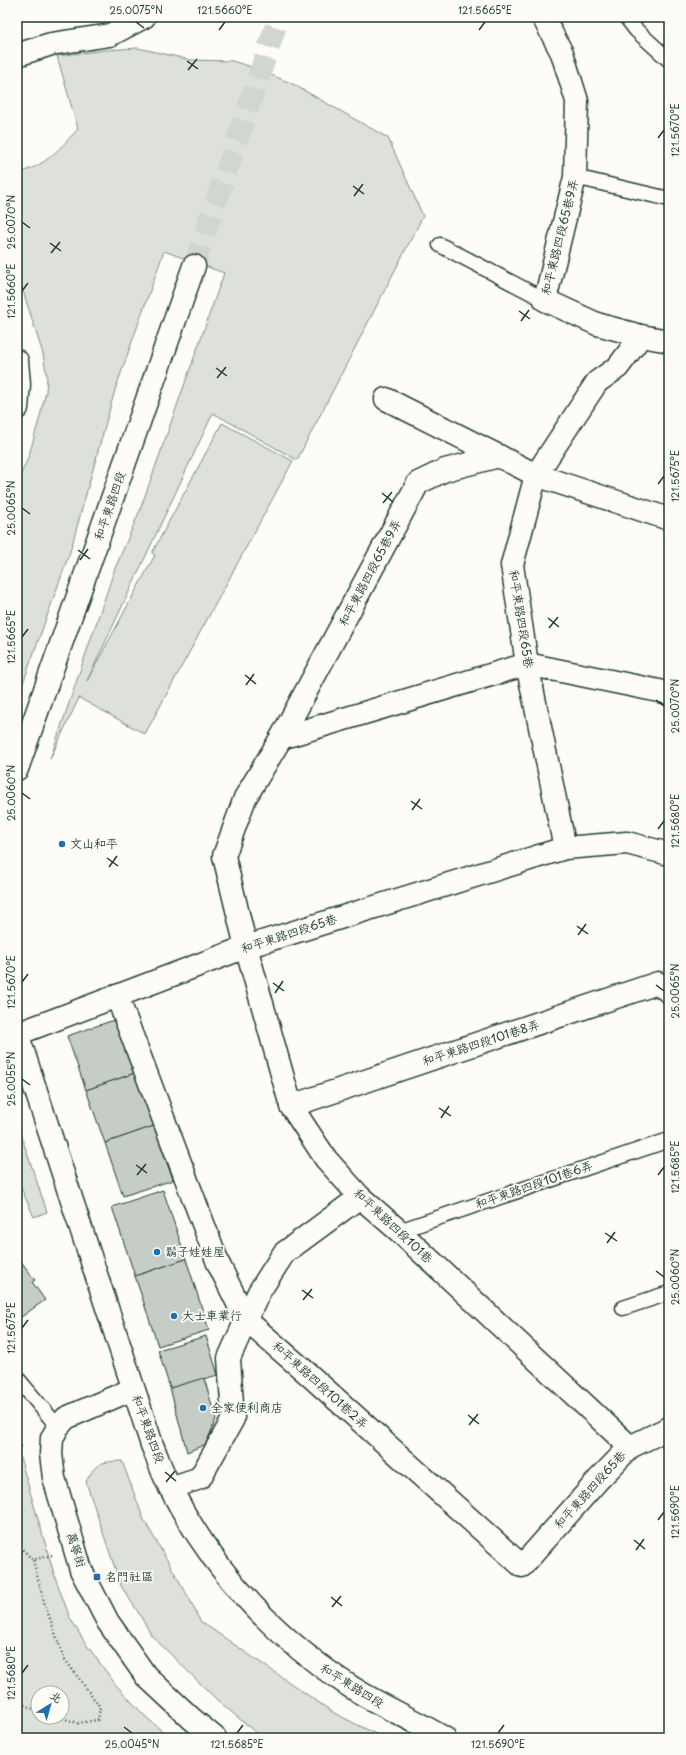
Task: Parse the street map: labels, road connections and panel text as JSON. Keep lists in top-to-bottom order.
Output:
{
  "streets": {
    "street": [
      "和平東路四段65巷9弄",
      "和平東路四段",
      "和平東路四段65巷",
      "和平東路四段101巷8弄",
      "和平東路四段101巷",
      "和平東路四段101巷2弄",
      "萬寧街"
    ],
    "lane": ["和平東路四段101巷6弄"]
  },
  "crossings": [
    ["和平東路四段65巷9弄", "和平東路四段65巷"],
    ["和平東路四段65巷9弄", "和平東路四段101巷"],
    ["和平東路四段", "和平東路四段65巷"],
    ["和平東路四段", "萬寧街"],
    ["和平東路四段65巷", "和平東路四段101巷"],
    ["和平東路四段65巷", "和平東路四段101巷2弄"],
    ["和平東路四段101巷8弄", "和平東路四段101巷"],
    ["和平東路四段101巷6弄", "和平東路四段101巷"]
  ],
  "places": {
    "other": [
      "文山和平",
      "鬍子娃娃屋",
      "大士車業行",
      "全家便利商店"
    ],
    "transit": ["名門社區"]
  },
  "north": "top right",
  "coordinates": [
    "25.0075°N",
    "121.5660°E",
    "121.5665°E",
    "121.5670°E",
    "25.0070°N",
    "121.5675°E",
    "25.0065°N",
    "25.0060°N",
    "121.5680°E",
    "25.0055°N",
    "121.5685°E",
    "121.5690°E",
    "25.0045°N"
  ]
}
